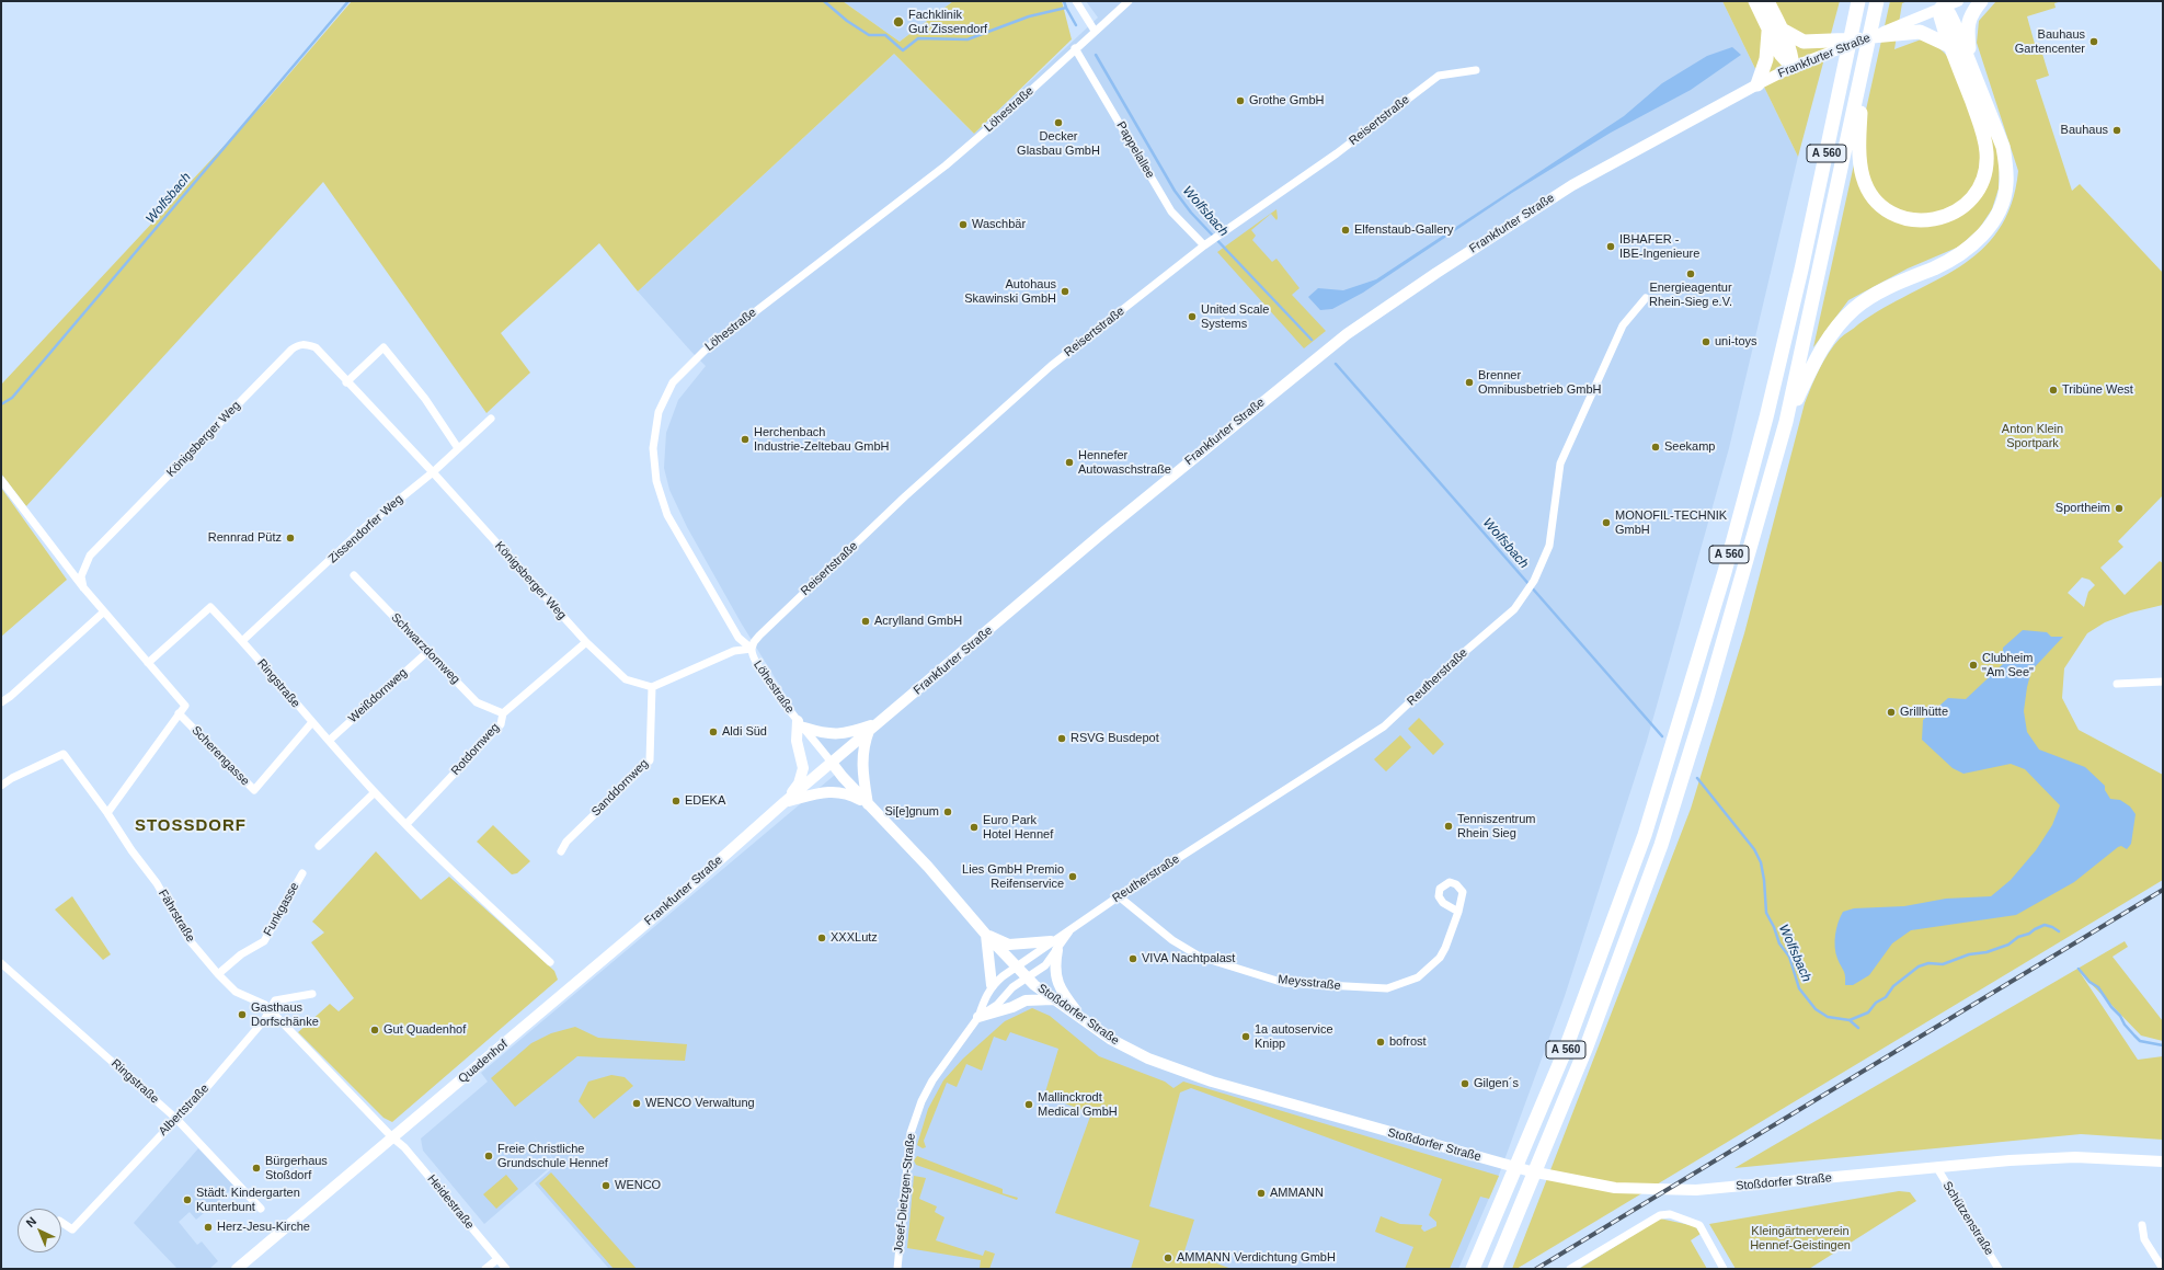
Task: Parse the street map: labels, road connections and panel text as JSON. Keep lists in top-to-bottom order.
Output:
{
  "streets": {
    "highway": ["A 560"],
    "main road": ["Frankfurter Straße", "Stoßdorfer Straße", "Quadenhof"],
    "street": [
      "Löhestraße",
      "Reisertstraße",
      "Pappelallee",
      "Königsberger Weg",
      "Zissendorfer Weg",
      "Schwarzdornweg",
      "Reutherstraße",
      "Ringstraße",
      "Weißdornweg",
      "Rotdornweg",
      "Scherengasse",
      "Sanddornweg",
      "Funkgasse",
      "Fährstraße",
      "Meysstraße",
      "Albertstraße",
      "Josef-Dietzgen-Straße",
      "Heidestraße",
      "Schützenstraße"
    ]
  },
  "crossings": [
    ["Frankfurter Straße", "Löhestraße"],
    ["Frankfurter Straße", "Stoßdorfer Straße"],
    ["Frankfurter Straße", "Quadenhof"],
    ["Löhestraße", "Reisertstraße"],
    ["Löhestraße", "Pappelallee"],
    ["Löhestraße", "Stoßdorfer Straße"],
    ["Reisertstraße", "Pappelallee"],
    ["Königsberger Weg", "Zissendorfer Weg"],
    ["Königsberger Weg", "Rotdornweg"],
    ["Königsberger Weg", "Sanddornweg"],
    ["Zissendorfer Weg", "Ringstraße"],
    ["Schwarzdornweg", "Weißdornweg"],
    ["Schwarzdornweg", "Rotdornweg"],
    ["Reutherstraße", "Meysstraße"],
    ["Reutherstraße", "Stoßdorfer Straße"],
    ["Reutherstraße", "Josef-Dietzgen-Straße"],
    ["Ringstraße", "Weißdornweg"],
    ["Ringstraße", "Rotdornweg"],
    ["Ringstraße", "Scherengasse"],
    ["Ringstraße", "Albertstraße"],
    ["Funkgasse", "Fährstraße"],
    ["Fährstraße", "Quadenhof"],
    ["Fährstraße", "Albertstraße"],
    ["Fährstraße", "Heidestraße"],
    ["Stoßdorfer Straße", "Josef-Dietzgen-Straße"],
    ["Stoßdorfer Straße", "Schützenstraße"],
    ["Quadenhof", "Heidestraße"]
  ],
  "districts": ["STOSSDORF"],
  "water": ["Wolfsbach"],
  "parks": ["Anton Klein Sportpark", "Kleingärtnerverein Hennef-Geistingen"],
  "places": [
    "Fachklinik Gut Zissendorf",
    "Bauhaus Gartencenter",
    "Grothe GmbH",
    "Decker Glasbau GmbH",
    "Bauhaus",
    "Waschbär",
    "Elfenstaub-Gallery",
    "IBHAFER - IBE-Ingenieure",
    "Energieagentur Rhein-Sieg e.V.",
    "Autohaus Skawinski GmbH",
    "United Scale Systems",
    "uni-toys",
    "Brenner Omnibusbetrieb GmbH",
    "Tribüne West",
    "Herchenbach Industrie-Zeltebau GmbH",
    "Seekamp",
    "Hennefer Autowaschstraße",
    "Sportheim",
    "MONOFIL-TECHNIK GmbH",
    "Rennrad Pütz",
    "Acrylland GmbH",
    "Clubheim \"Am See\"",
    "Grillhütte",
    "Aldi Süd",
    "RSVG Busdepot",
    "EDEKA",
    "Si[e]gnum",
    "Tenniszentrum Rhein Sieg",
    "Euro Park Hotel Hennef",
    "Lies GmbH Premio Reifenservice",
    "XXXLutz",
    "VIVA Nachtpalast",
    "Gasthaus Dorfschänke",
    "Gut Quadenhof",
    "1a autoservice Knipp",
    "bofrost",
    "Gilgen´s",
    "WENCO Verwaltung",
    "Mallinckrodt Medical GmbH",
    "Freie Christliche Grundschule Hennef",
    "Bürgerhaus Stoßdorf",
    "WENCO",
    "AMMANN",
    "Städt. Kindergarten Kunterbunt",
    "Herz-Jesu-Kirche",
    "AMMANN Verdichtung GmbH"
  ],
  "north": "top left"
}
